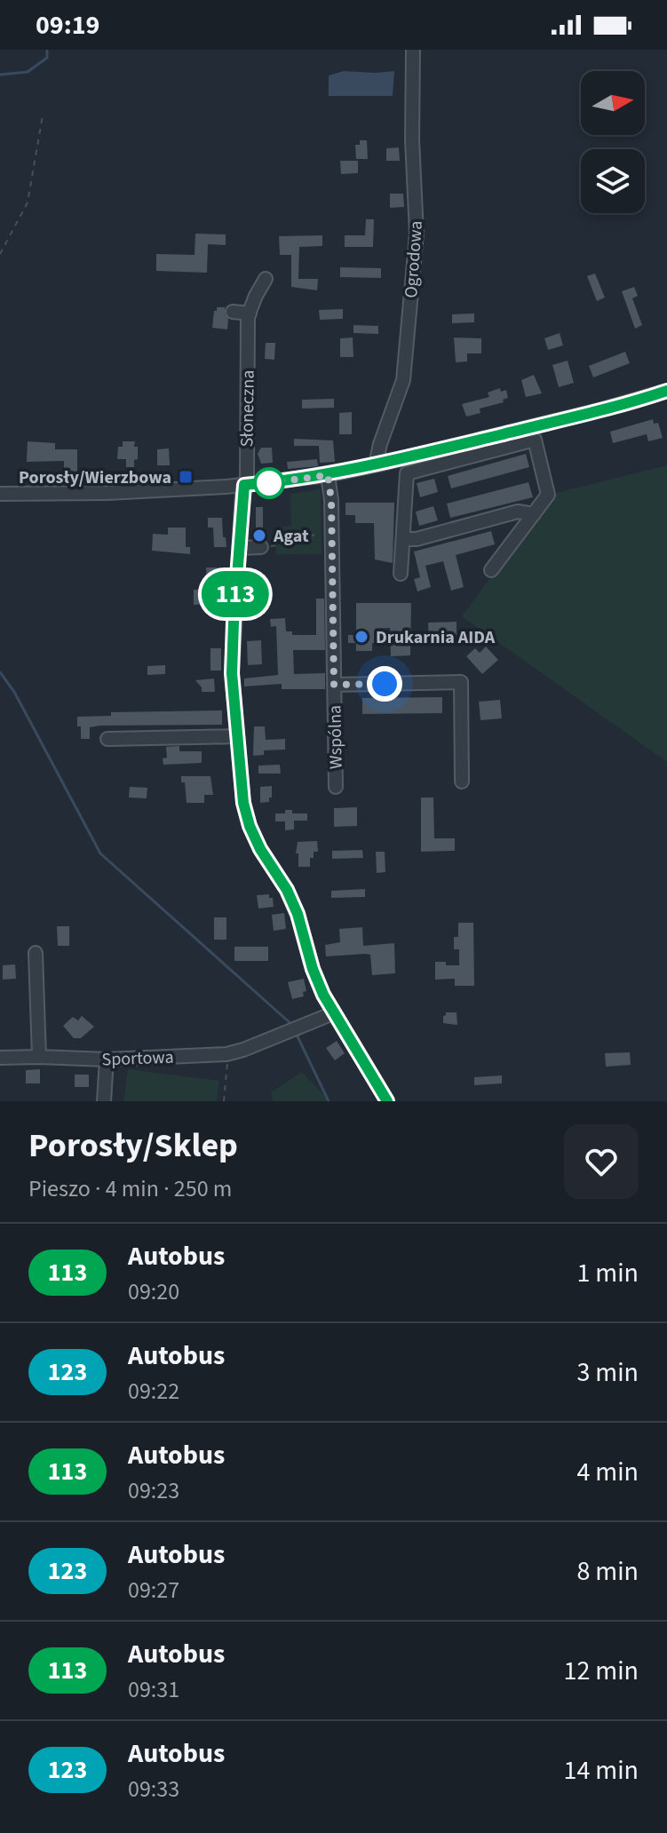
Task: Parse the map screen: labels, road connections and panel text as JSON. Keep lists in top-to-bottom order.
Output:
{
  "streets": {
    "street": [
      "Ogrodowa",
      "Słoneczna",
      "Wspólna",
      "Sportowa"
    ]
  },
  "crossings": [
    ["Słoneczna", "Sportowa"]
  ],
  "places": {
    "transit": ["Porosły/Wierzbowa"],
    "other": ["Agat", "Drukarnia AIDA"]
  },
  "lines": ["bus line 113"],
  "north": "right",
  "page": {
    "status": "09:19",
    "on_map": "113",
    "heading": ["Porosły/Sklep", "Pieszo · 4 min · 250 m"],
    "list": [
      {
        "mark": "113",
        "name": "Autobus",
        "note": "09:20",
        "value": "1 min"
      },
      {
        "mark": "123",
        "name": "Autobus",
        "note": "09:22",
        "value": "3 min"
      },
      {
        "mark": "113",
        "name": "Autobus",
        "note": "09:23",
        "value": "4 min"
      },
      {
        "mark": "123",
        "name": "Autobus",
        "note": "09:27",
        "value": "8 min"
      },
      {
        "mark": "113",
        "name": "Autobus",
        "note": "09:31",
        "value": "12 min"
      },
      {
        "mark": "123",
        "name": "Autobus",
        "note": "09:33",
        "value": "14 min"
      }
    ]
  }
}
